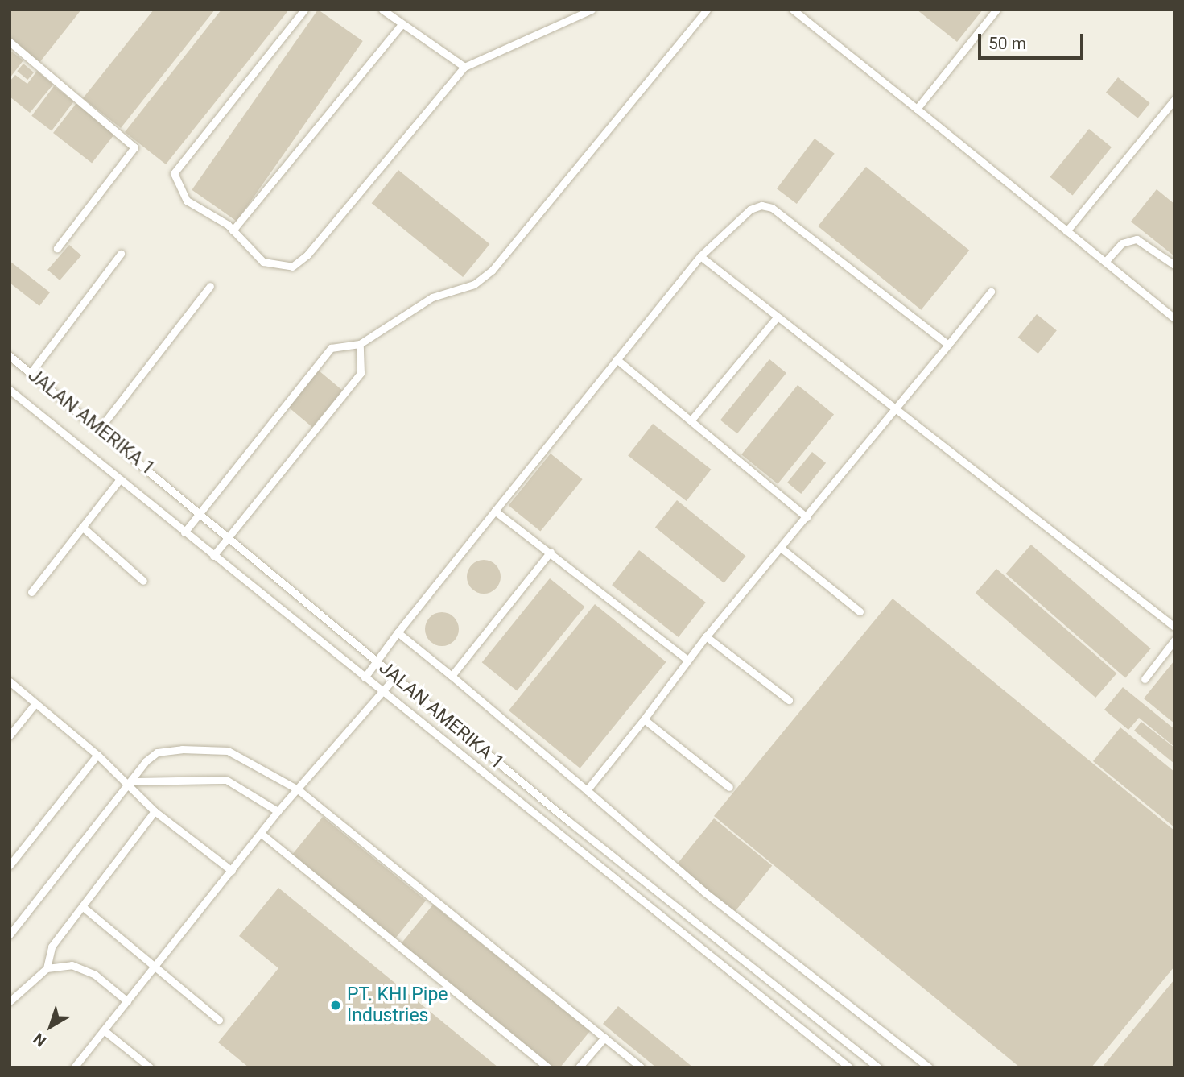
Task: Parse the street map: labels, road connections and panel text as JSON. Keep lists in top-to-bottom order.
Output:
{
  "streets": {
    "lane": ["JALAN AMERIKA 1"]
  },
  "places": ["PT. KHI Pipe Industries"],
  "scale_bar": "50 m",
  "north": "bottom left"
}
